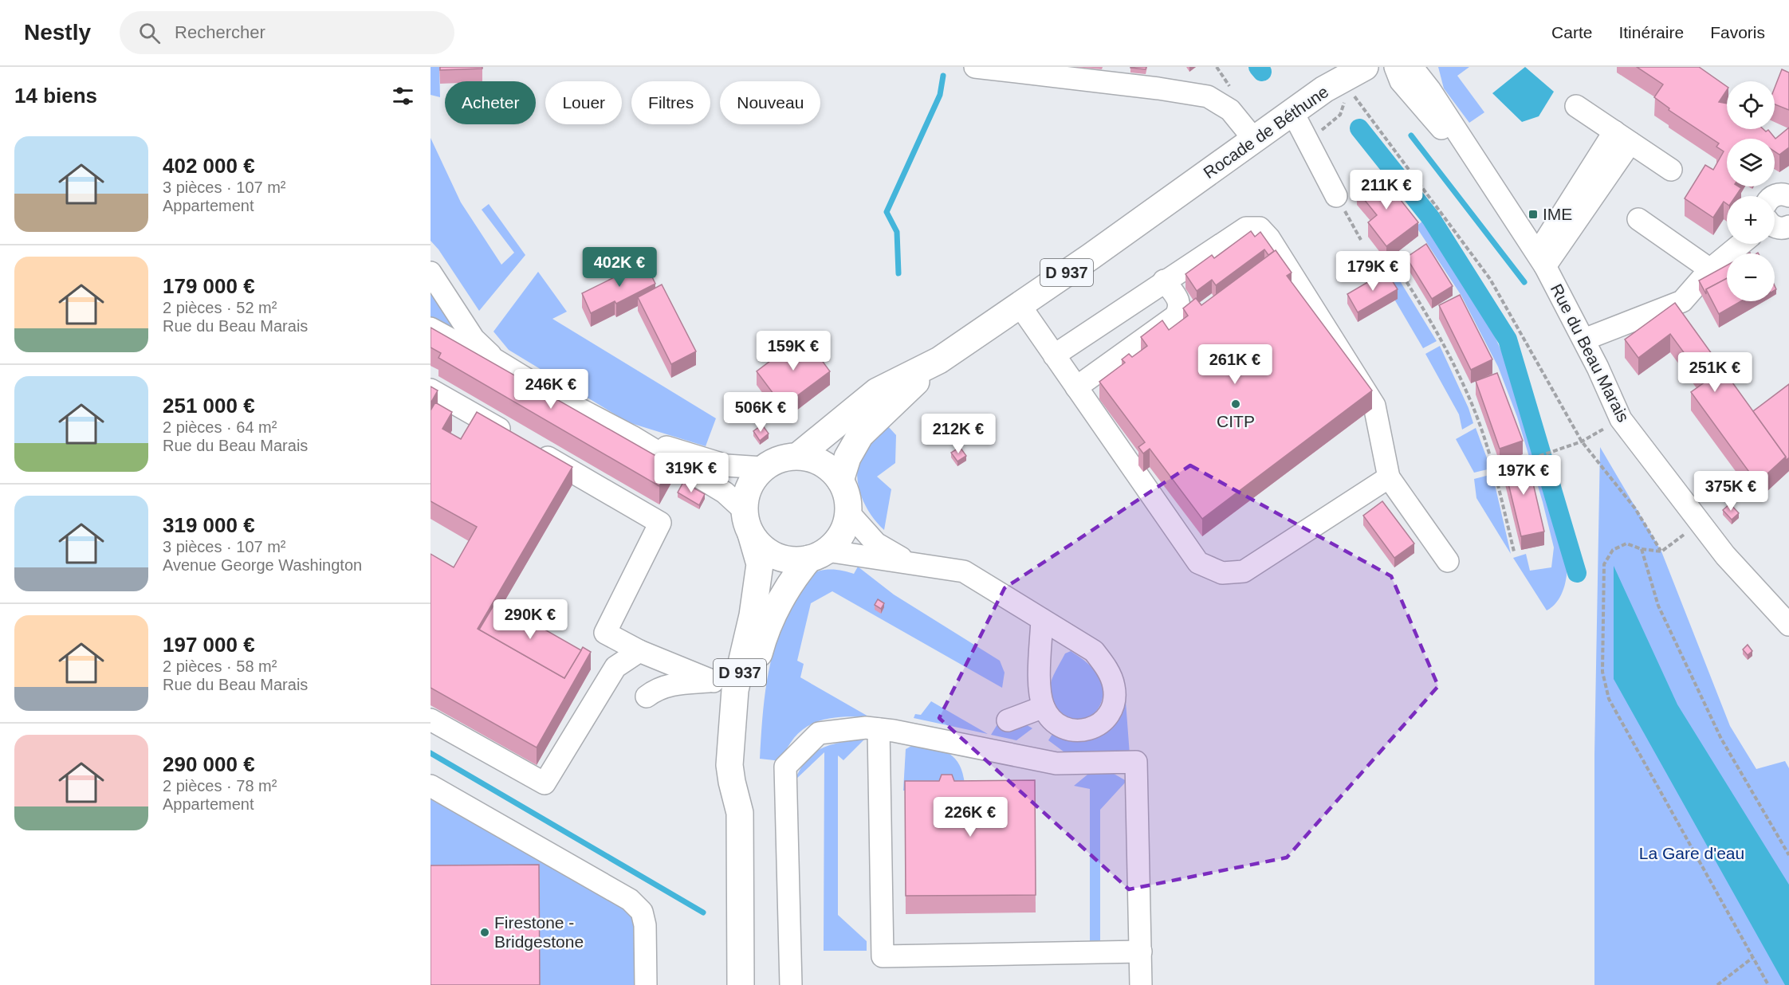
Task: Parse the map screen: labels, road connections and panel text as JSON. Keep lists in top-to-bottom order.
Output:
{
  "streets": {
    "main road": ["Rocade de Béthune", "D 937"],
    "street": ["Rue du Beau Marais"]
  },
  "crossings": [
    ["Rocade de Béthune", "D 937"]
  ],
  "parks": ["La Gare d'eau"],
  "places": {
    "transit": ["IME"],
    "other": ["CITP", "Firestone - Bridgestone"]
  },
  "page": {
    "header": "Nestly",
    "search": "Rechercher",
    "nav": ["Carte", "Itinéraire", "Favoris"],
    "heading": "14 biens",
    "map_buttons": ["+", "−"],
    "chip": [
      "Acheter",
      "Louer",
      "Filtres",
      "Nouveau"
    ],
    "list": [
      {
        "name": "402 000 €",
        "note": "3 pièces · 107 m² · Appartement"
      },
      {
        "name": "179 000 €",
        "note": "2 pièces · 52 m² · Rue du Beau Marais"
      },
      {
        "name": "251 000 €",
        "note": "2 pièces · 64 m² · Rue du Beau Marais"
      },
      {
        "name": "319 000 €",
        "note": "3 pièces · 107 m² · Avenue George Washington"
      },
      {
        "name": "197 000 €",
        "note": "2 pièces · 58 m² · Rue du Beau Marais"
      },
      {
        "name": "290 000 €",
        "note": "2 pièces · 78 m² · Appartement"
      }
    ],
    "price": [
      "211K €",
      "402K €",
      "179K €",
      "159K €",
      "261K €",
      "251K €",
      "246K €",
      "506K €",
      "212K €",
      "319K €",
      "197K €",
      "375K €",
      "290K €",
      "226K €"
    ]
  }
}
